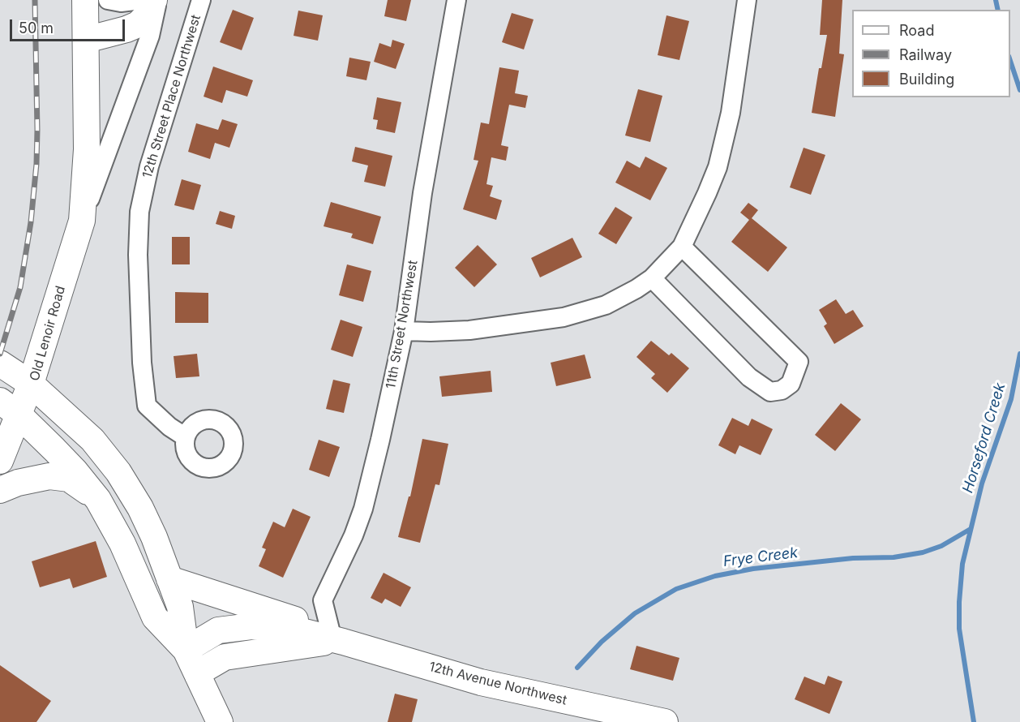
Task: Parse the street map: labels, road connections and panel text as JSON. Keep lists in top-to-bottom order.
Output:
{
  "streets": {
    "main road": ["Old Lenoir Road", "12th Avenue Northwest"],
    "street": ["12th Street Place Northwest", "11th Street Northwest"]
  },
  "crossings": [
    ["11th Street Northwest", "12th Avenue Northwest"],
    ["Old Lenoir Road", "12th Avenue Northwest"]
  ],
  "water": ["Horseford Creek", "Frye Creek"],
  "legend": ["Road", "Railway", "Building"],
  "scale_bar": "50 m"
}
